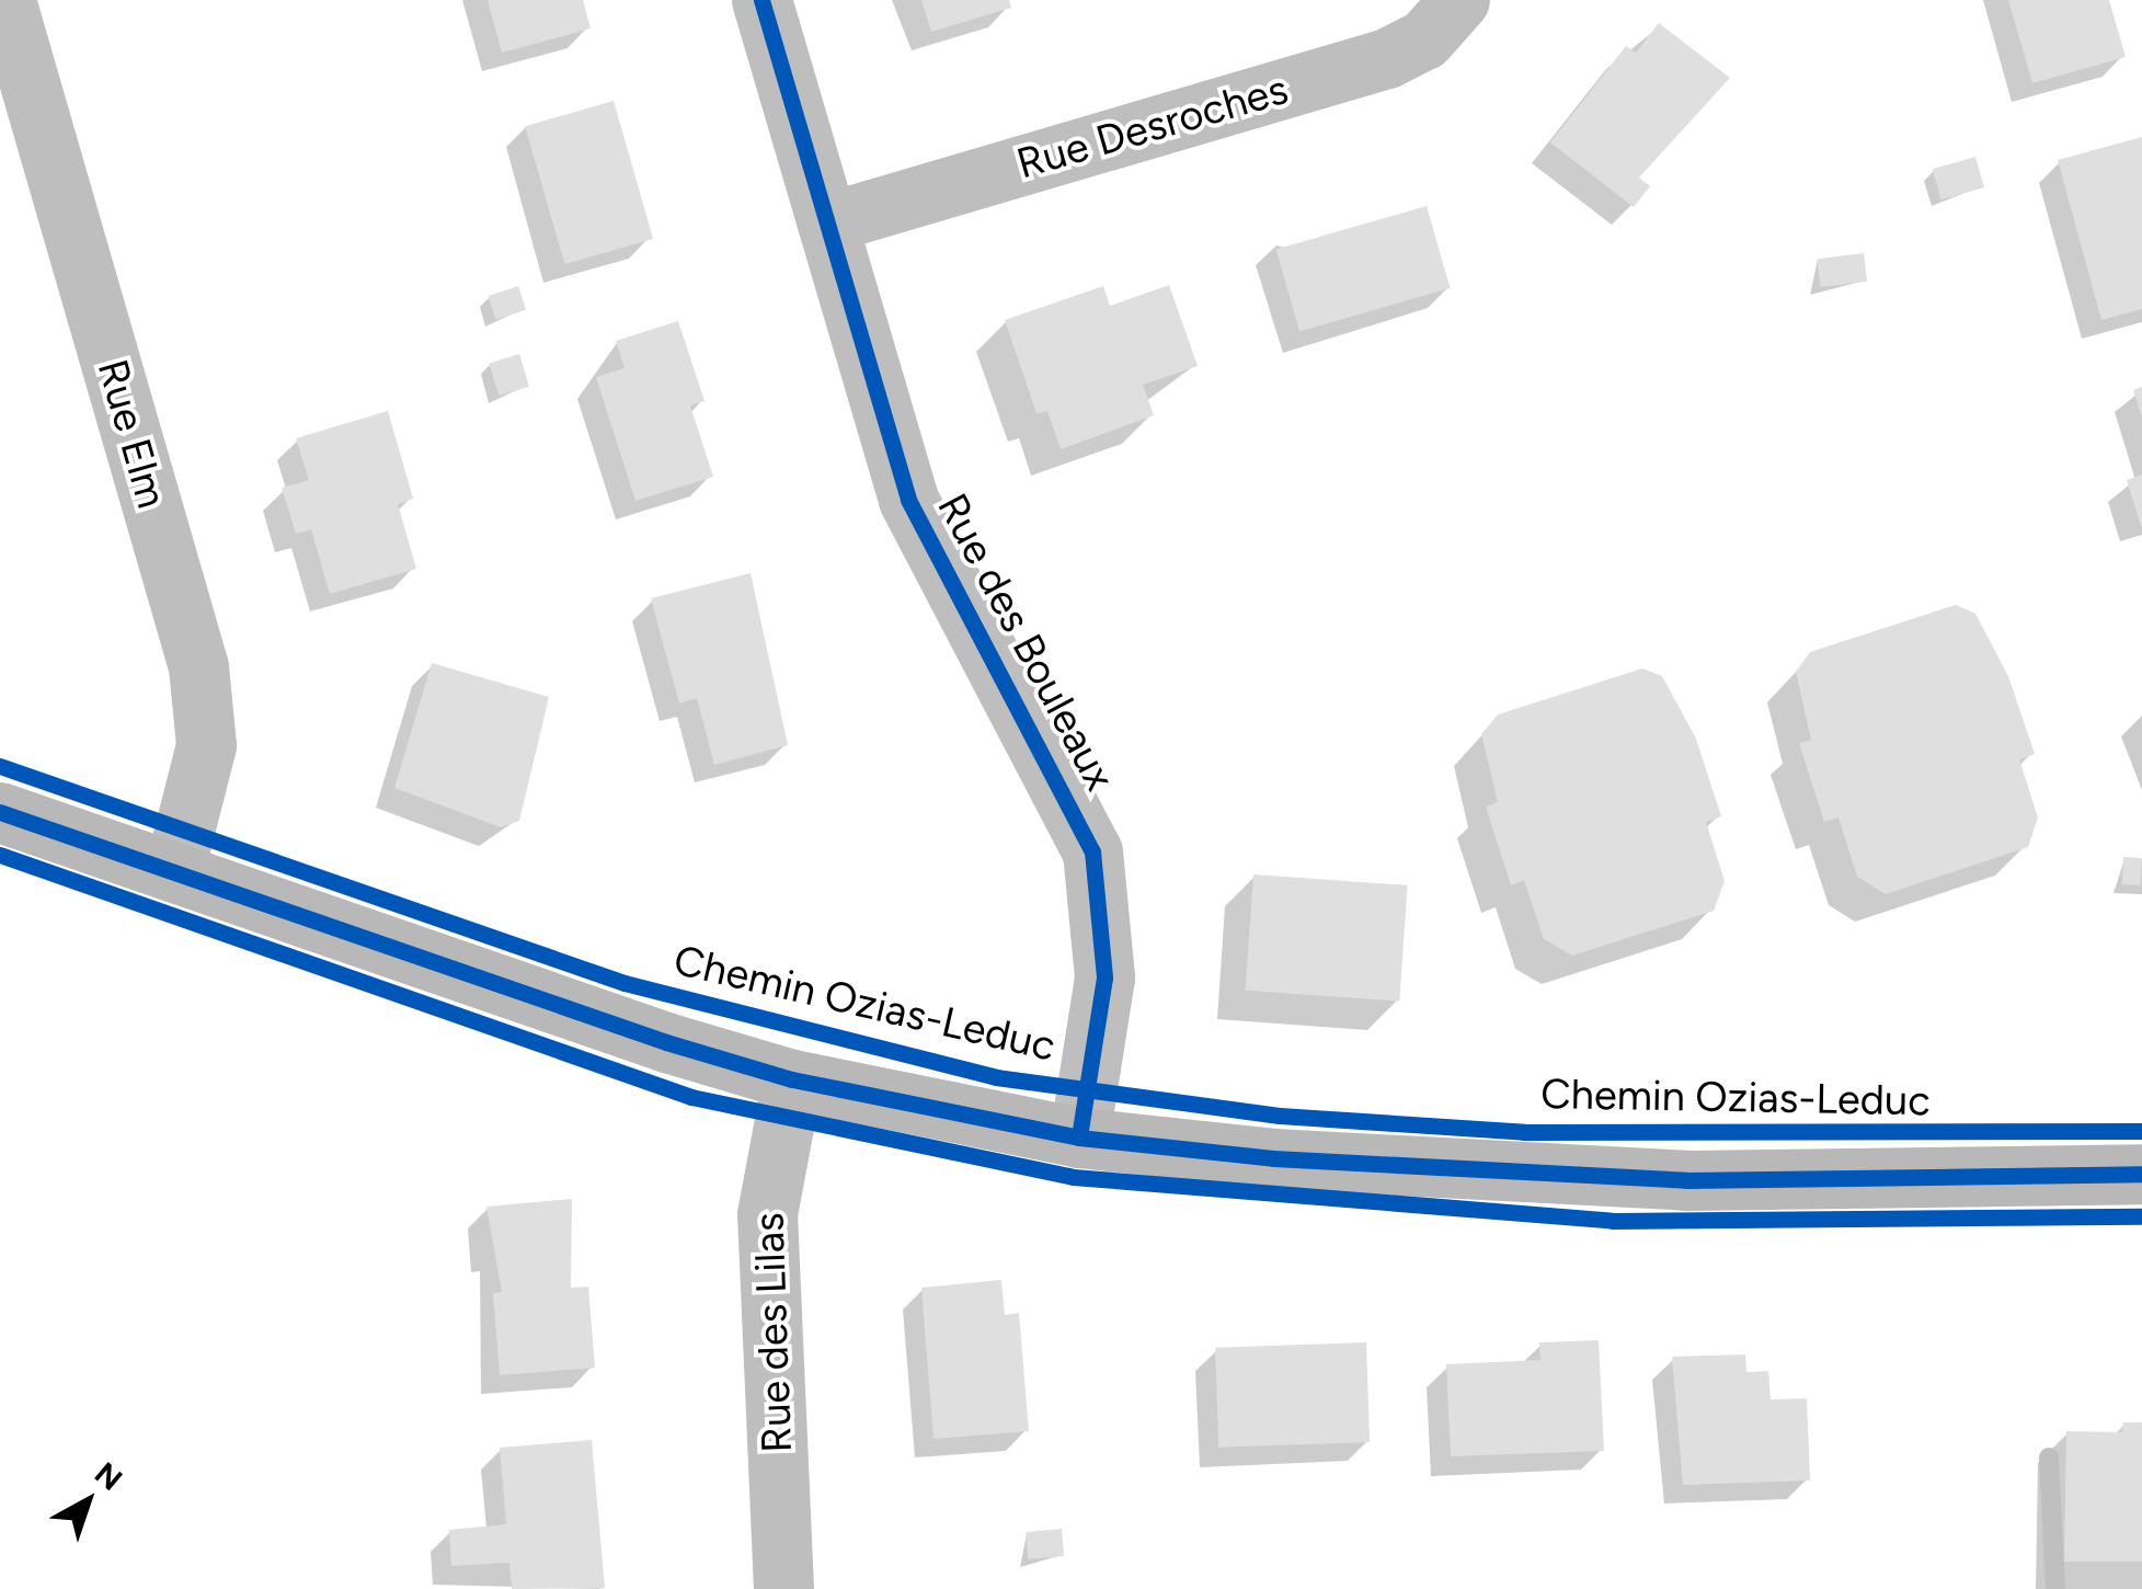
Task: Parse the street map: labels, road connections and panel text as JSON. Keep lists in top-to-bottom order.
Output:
{
  "streets": {
    "street": [
      "Rue Desroches",
      "Rue Elm",
      "Rue des Bouleaux",
      "Chemin Ozias-Leduc",
      "Rue des Lilas"
    ]
  },
  "crossings": [
    ["Rue Desroches", "Rue des Bouleaux"],
    ["Rue Elm", "Chemin Ozias-Leduc"],
    ["Rue des Bouleaux", "Chemin Ozias-Leduc"],
    ["Chemin Ozias-Leduc", "Rue des Lilas"]
  ],
  "north": "top right"
}
